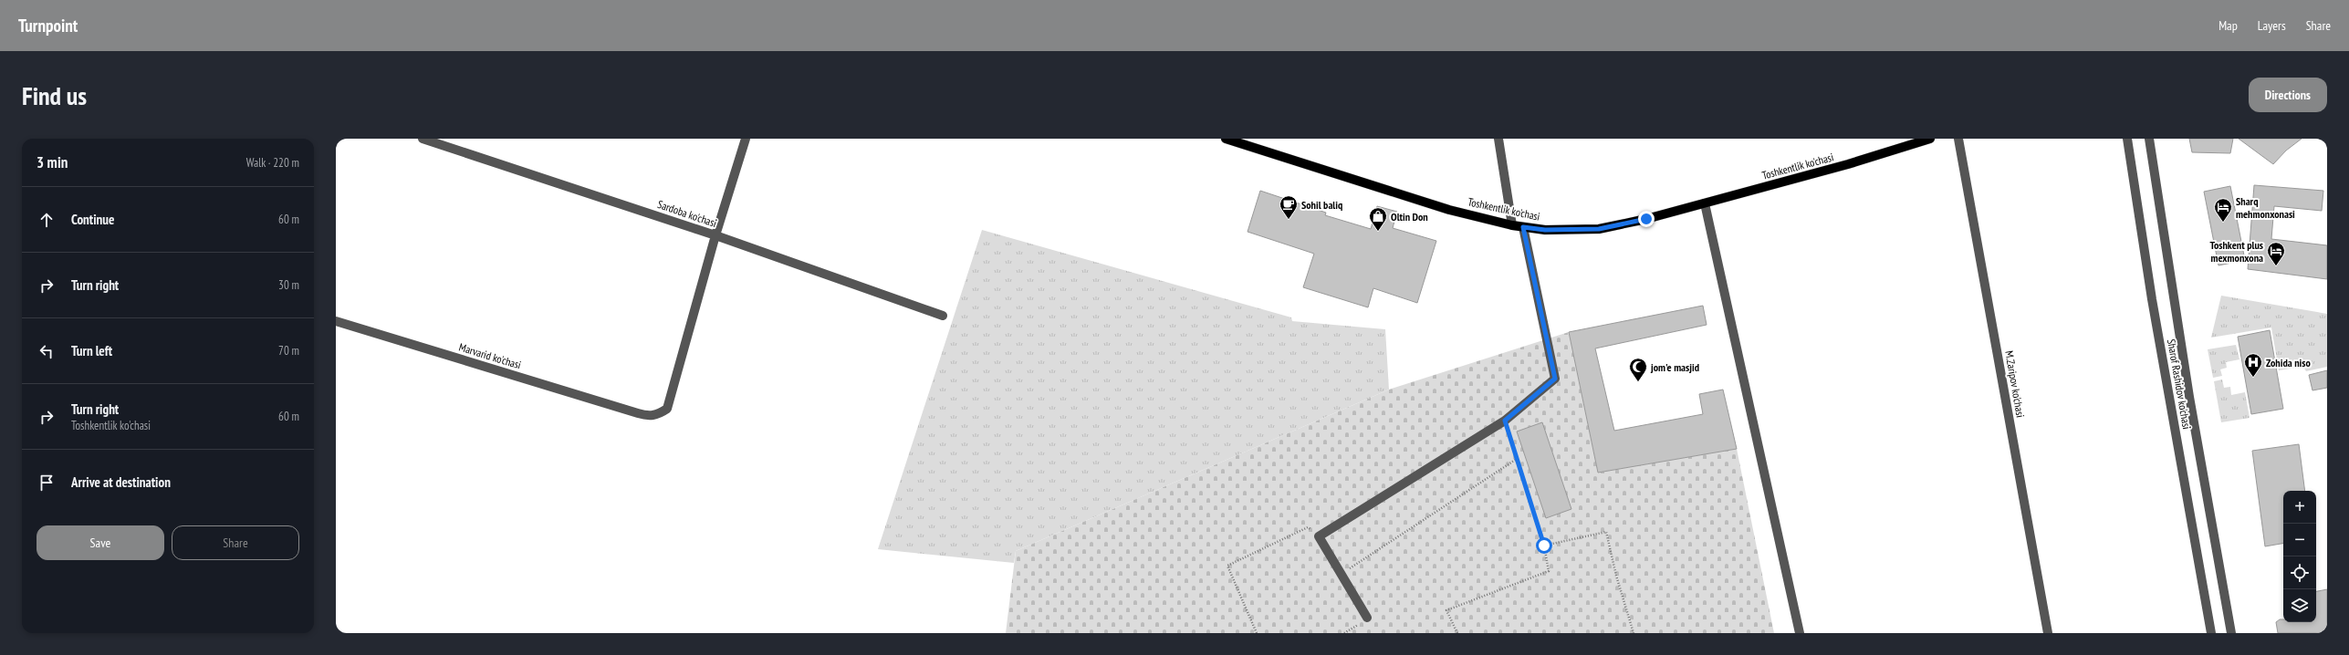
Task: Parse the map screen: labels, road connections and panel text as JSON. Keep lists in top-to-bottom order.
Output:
{
  "streets": {
    "main road": ["Toshkentlik ko'chasi"],
    "street": [
      "Sardoba ko'chasi",
      "Marvarid ko'chasi",
      "M.Zaripov ko'chasi",
      "Sharof Rashidov ko'chasi"
    ]
  },
  "crossings": [
    ["Sardoba ko'chasi", "Marvarid ko'chasi"]
  ],
  "places": {
    "cafe": ["Sohil baliq"],
    "hotel": ["Sharq mehmonxonasi", "Toshkent plus mexmonxona"],
    "shop": ["Oltin Don"],
    "hospital": ["Zohida niso"],
    "mosque": ["jom'e masjid"]
  },
  "page": {
    "header": "Turnpoint",
    "nav": ["Map", "Layers", "Share"],
    "buttons": [
      "Directions",
      ["Save", "Share"]
    ],
    "title": "Find us",
    "heading": ["3 min", "Walk · 220 m"],
    "list": [
      ["Continue", "60 m"],
      ["Turn right", "30 m"],
      ["Turn left", "70 m"],
      ["Turn right", "Toshkentlik ko'chasi", "60 m"],
      "Arrive at destination"
    ],
    "map_buttons": ["+", "−"]
  }
}
